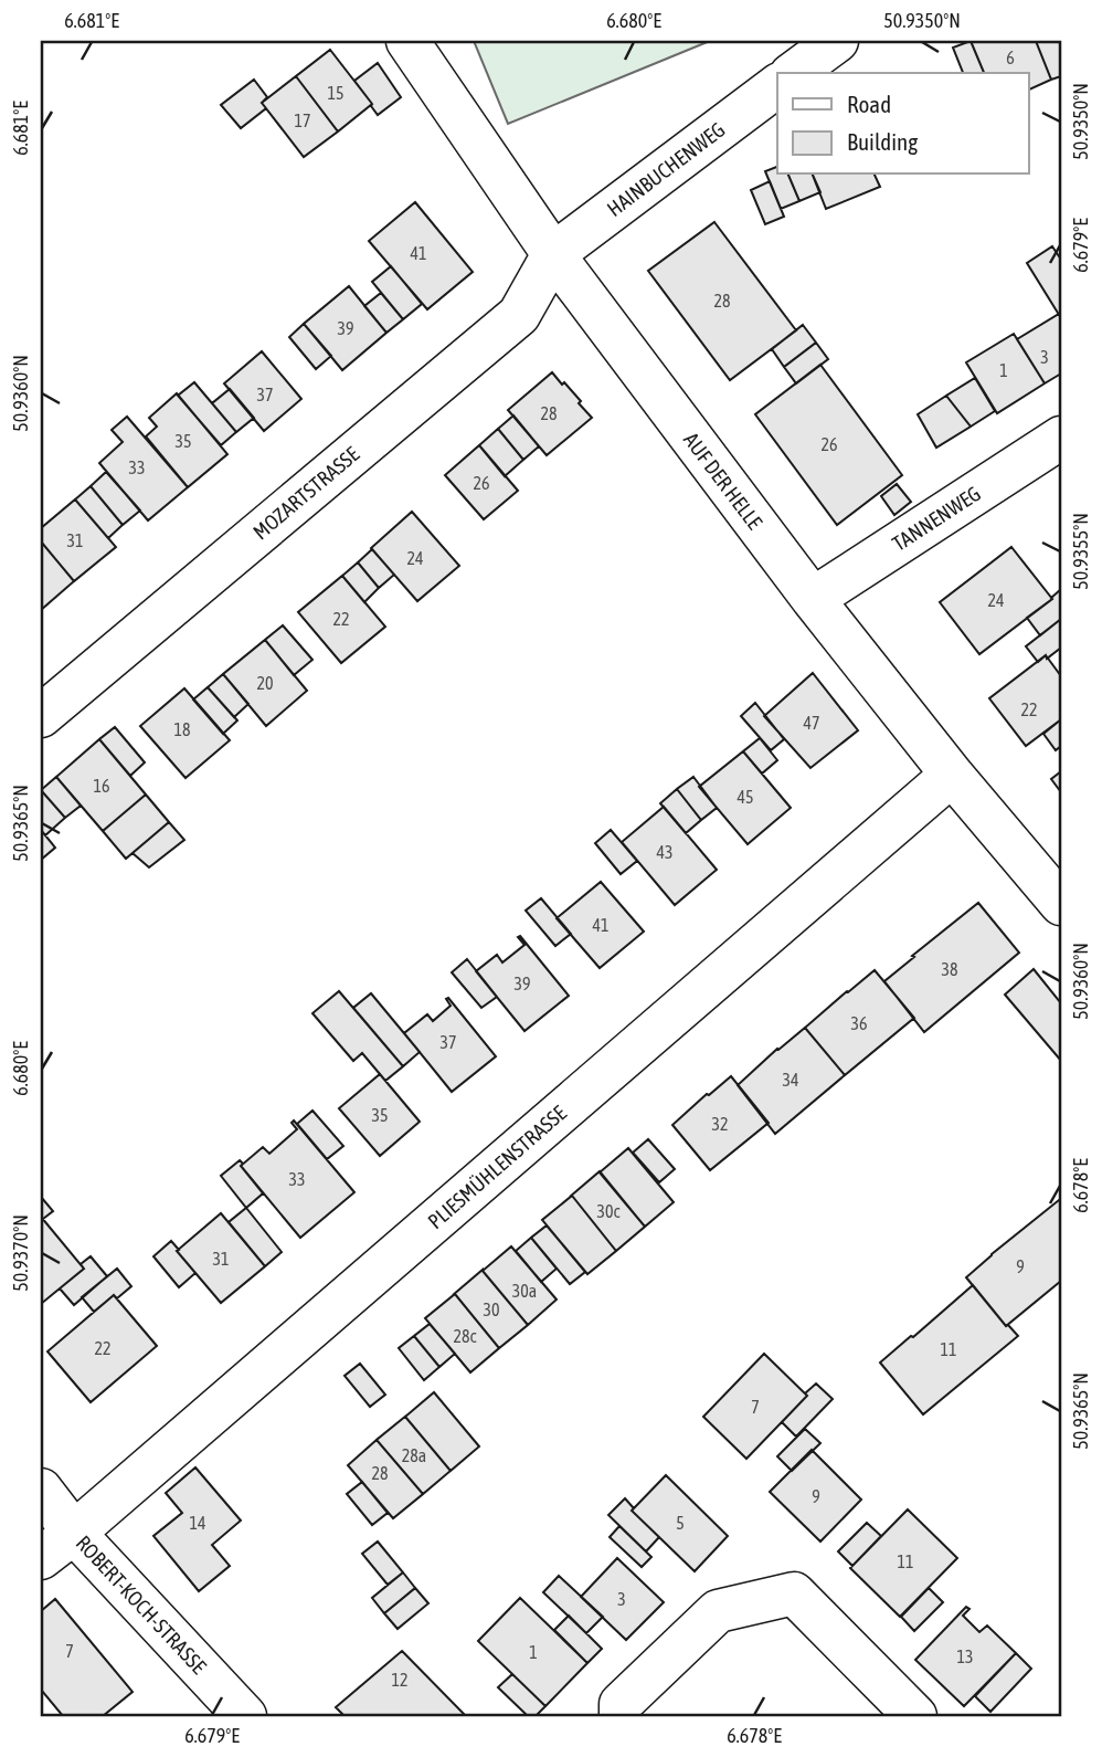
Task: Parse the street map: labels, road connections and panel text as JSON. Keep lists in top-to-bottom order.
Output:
{
  "streets": {
    "street": [
      "HAINBUCHENWEG",
      "AUF DER HELLE",
      "MOZARTSTRASSE",
      "TANNENWEG",
      "PLIESMÜHLENSTRASSE",
      "ROBERT-KOCH-STRASSE"
    ]
  },
  "crossings": [
    ["HAINBUCHENWEG", "AUF DER HELLE"],
    ["HAINBUCHENWEG", "MOZARTSTRASSE"],
    ["AUF DER HELLE", "MOZARTSTRASSE"],
    ["AUF DER HELLE", "TANNENWEG"],
    ["AUF DER HELLE", "PLIESMÜHLENSTRASSE"],
    ["PLIESMÜHLENSTRASSE", "ROBERT-KOCH-STRASSE"]
  ],
  "house_numbers": [
    "6",
    "15",
    "17",
    "41",
    "28",
    "39",
    "3",
    "1",
    "37",
    "28",
    "35",
    "26",
    "33",
    "26",
    "31",
    "24",
    "24",
    "22",
    "20",
    "22",
    "47",
    "18",
    "16",
    "45",
    "43",
    "41",
    "38",
    "39",
    "36",
    "37",
    "34",
    "35",
    "32",
    "33",
    "30c",
    "31",
    "9",
    "30a",
    "30",
    "28c",
    "22",
    "11",
    "7",
    "28a",
    "28",
    "9",
    "14",
    "5",
    "11",
    "3",
    "7",
    "1",
    "13",
    "12"
  ],
  "legend": ["Road", "Building"],
  "coordinates": [
    "6.681°E",
    "6.680°E",
    "50.9350°N",
    "6.679°E",
    "50.9360°N",
    "50.9355°N",
    "50.9365°N",
    "6.678°E",
    "50.9370°N"
  ]
}
